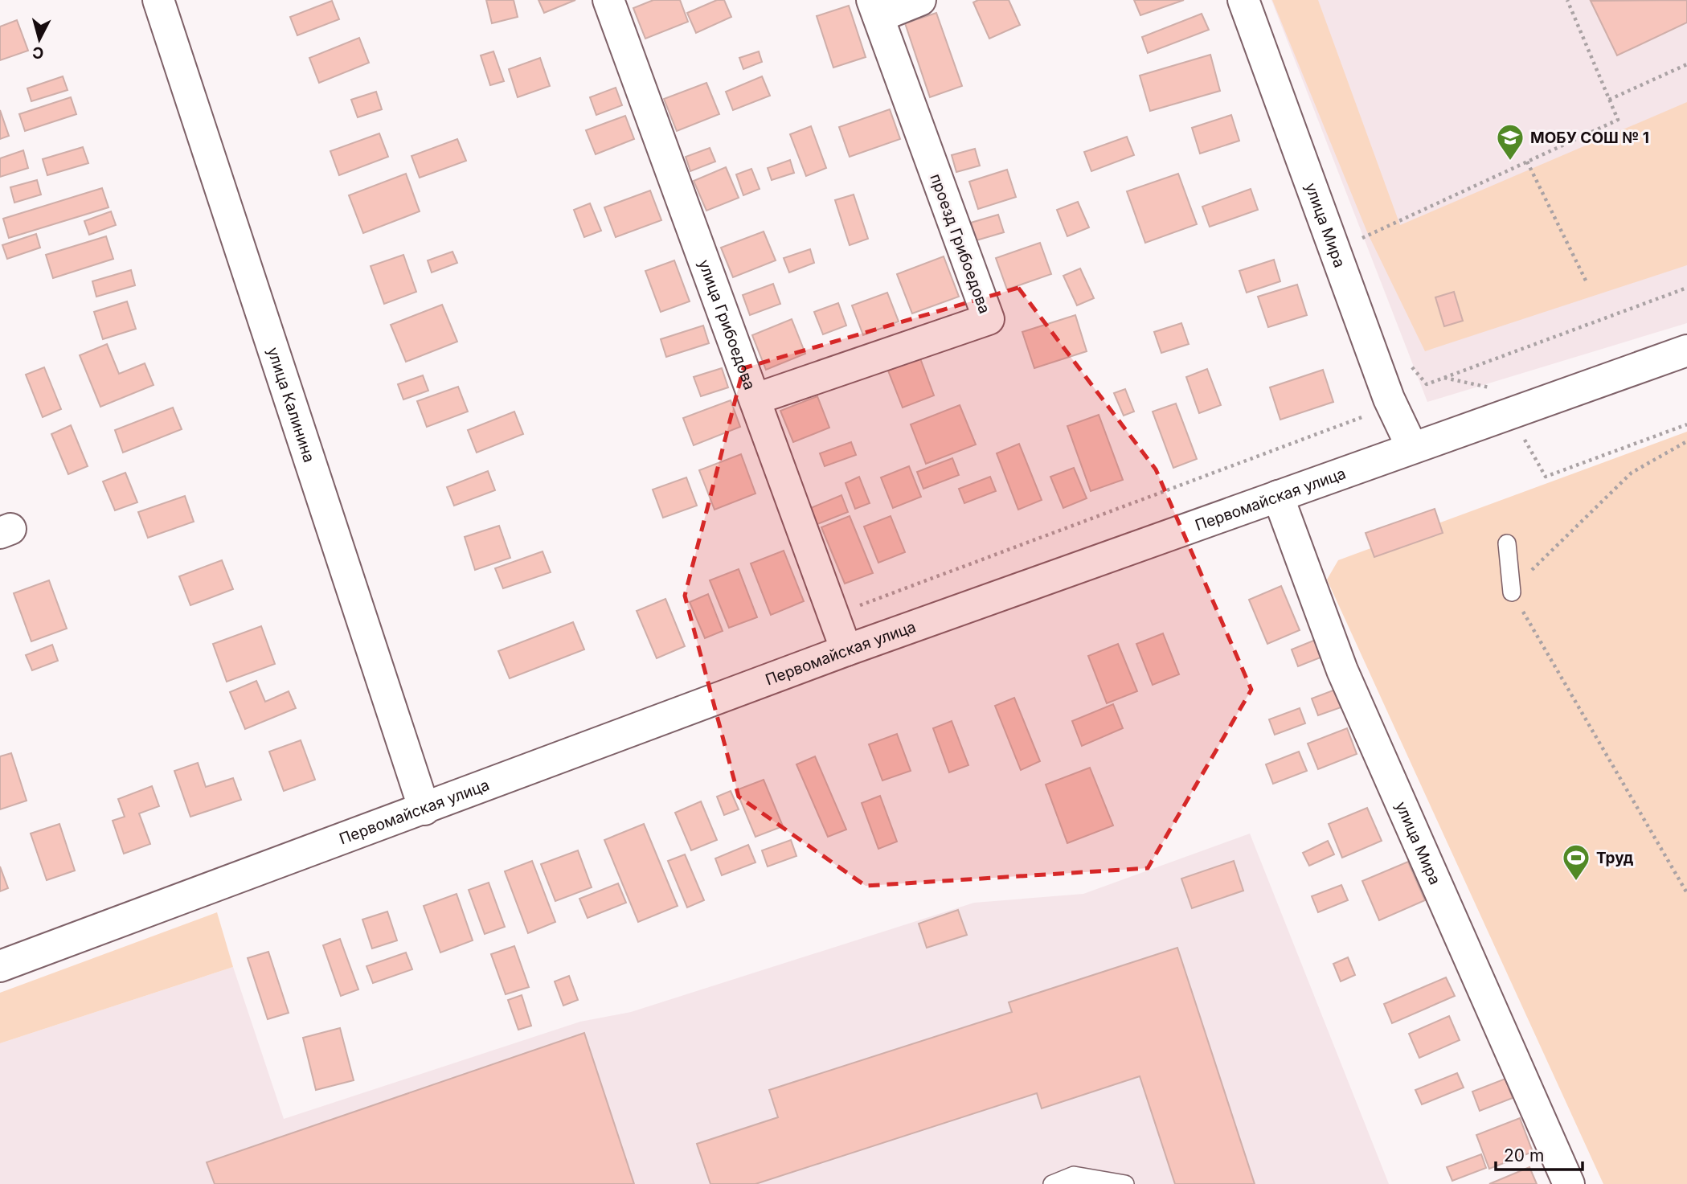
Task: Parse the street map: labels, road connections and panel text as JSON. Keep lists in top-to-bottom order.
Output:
{
  "streets": {
    "street": [
      "улица Мира",
      "проезд Грибоедова",
      "улица Грибоедова",
      "улица Калинина",
      "Первомайская улица"
    ]
  },
  "crossings": [
    ["улица Мира", "Первомайская улица"],
    ["проезд Грибоедова", "улица Грибоедова"],
    ["улица Грибоедова", "Первомайская улица"],
    ["улица Калинина", "Первомайская улица"]
  ],
  "places": {
    "school or university": ["МОБУ СОШ № 1"],
    "sports": ["Труд"]
  },
  "scale_bar": "20 m",
  "north": "bottom"
}
